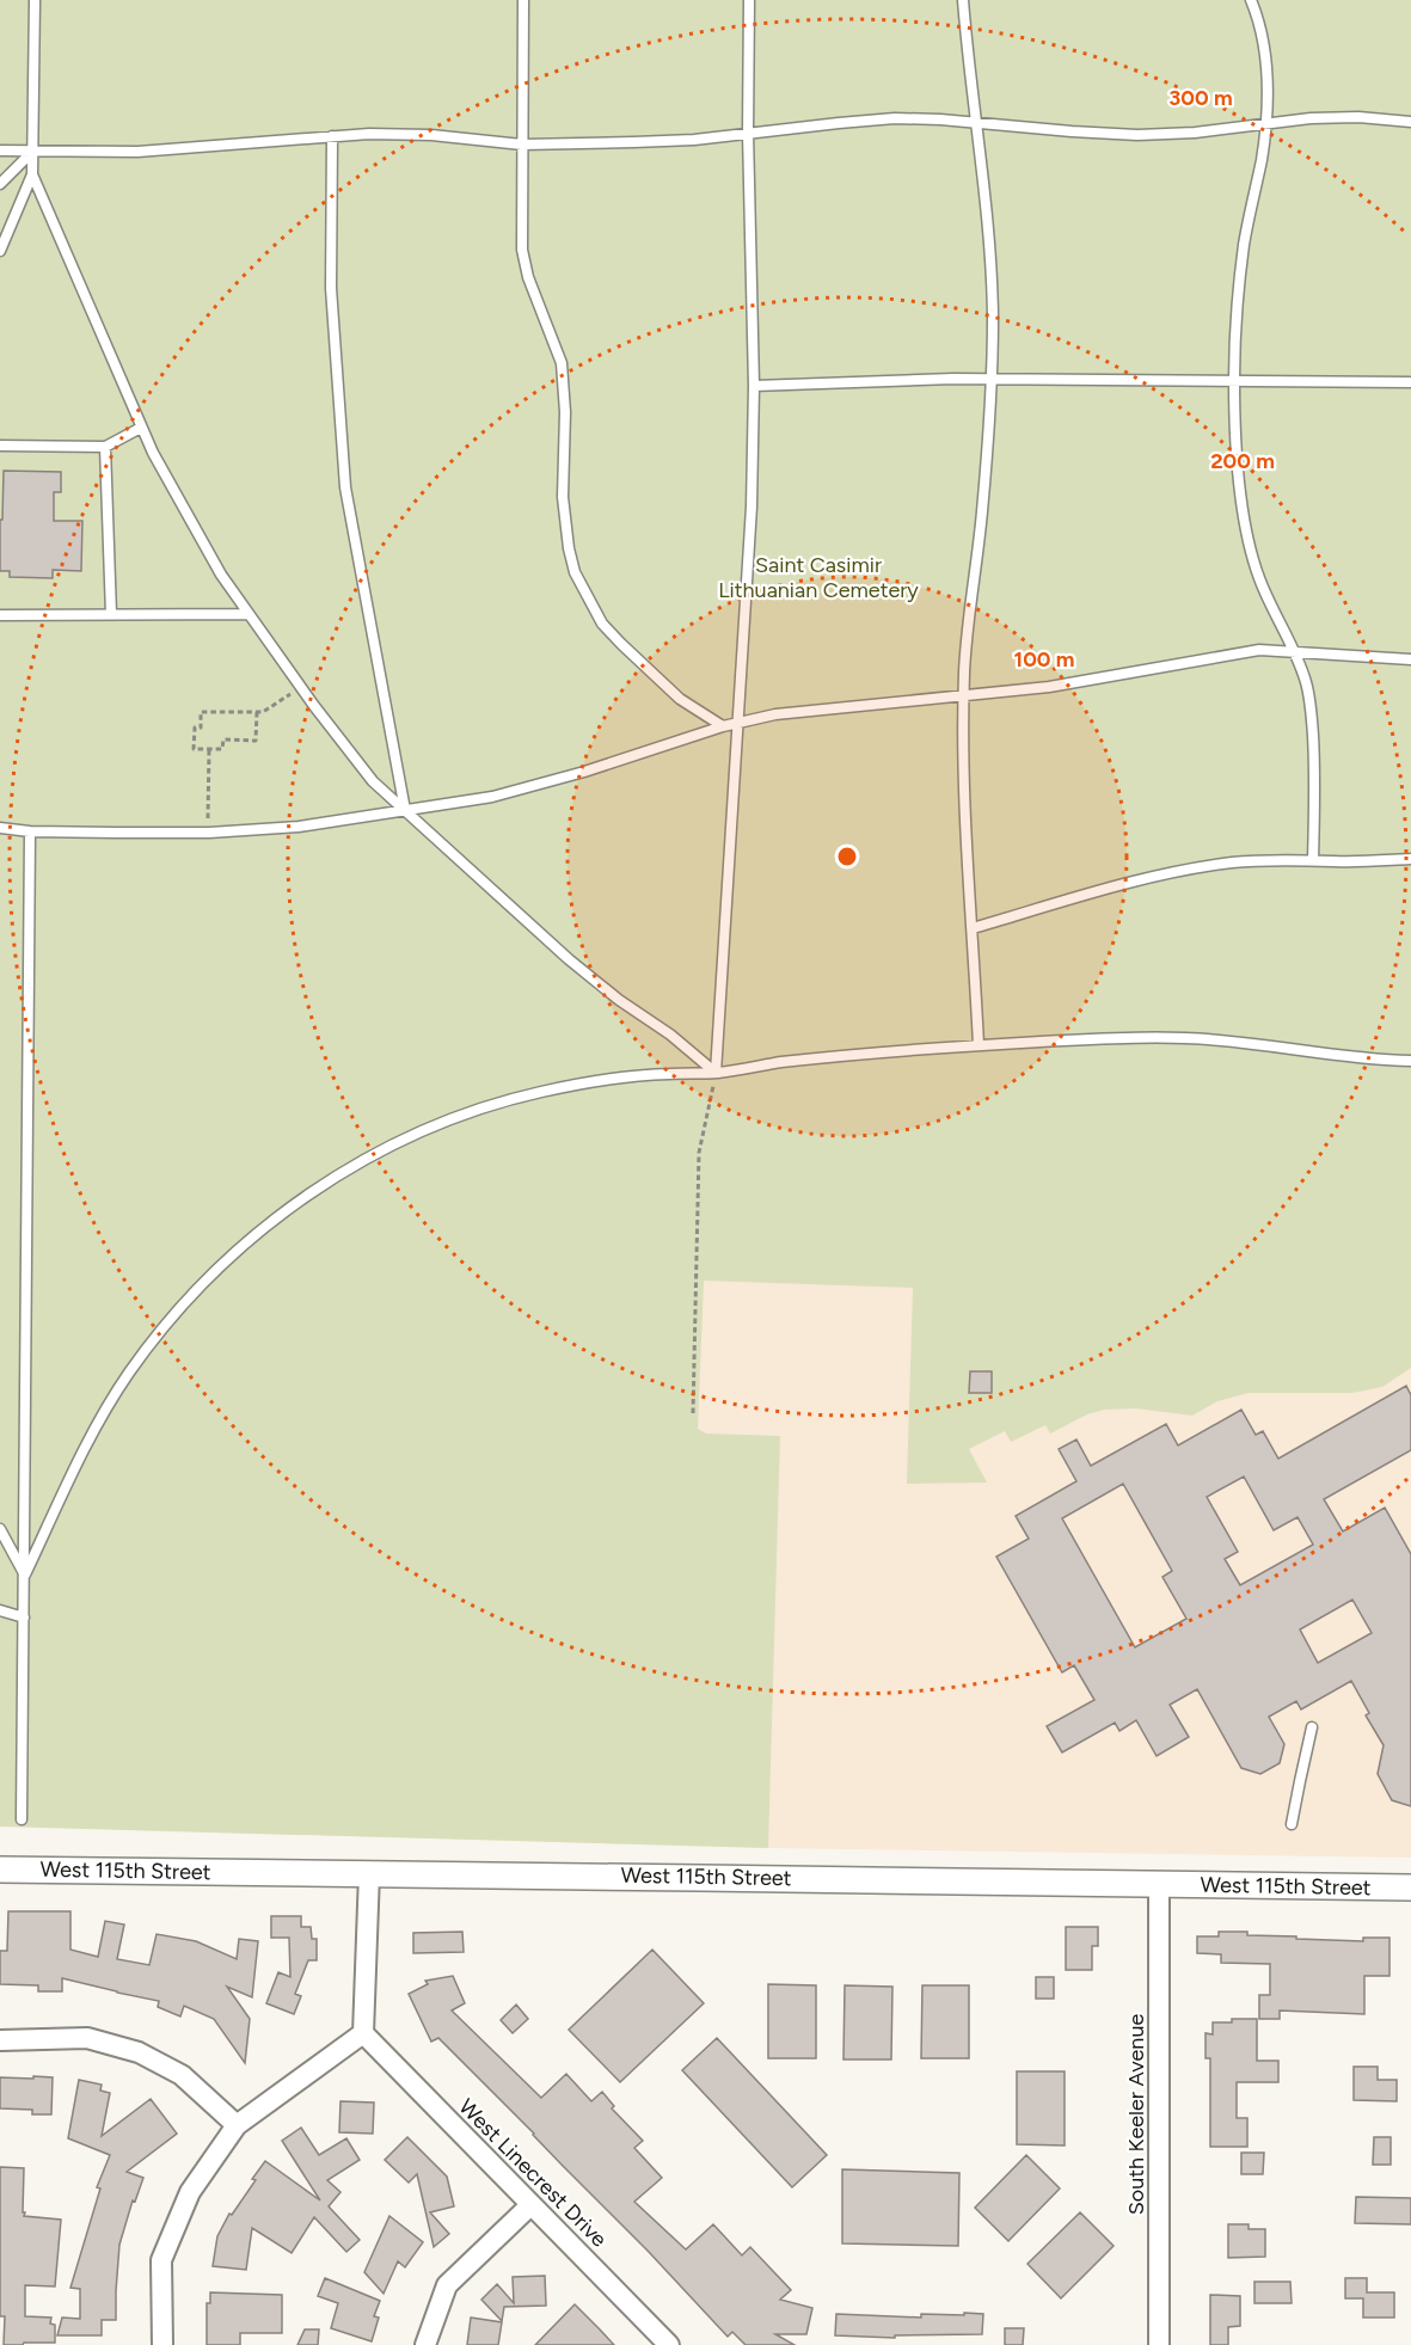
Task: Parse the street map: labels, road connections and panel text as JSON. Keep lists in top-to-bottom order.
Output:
{
  "streets": {
    "street": ["West 115th Street", "South Keeler Avenue", "West Linecrest Drive"]
  },
  "crossings": [
    ["West 115th Street", "South Keeler Avenue"]
  ],
  "parks": ["Saint Casimir Lithuanian Cemetery"],
  "rings": ["300 m", "200 m", "100 m"]
}
